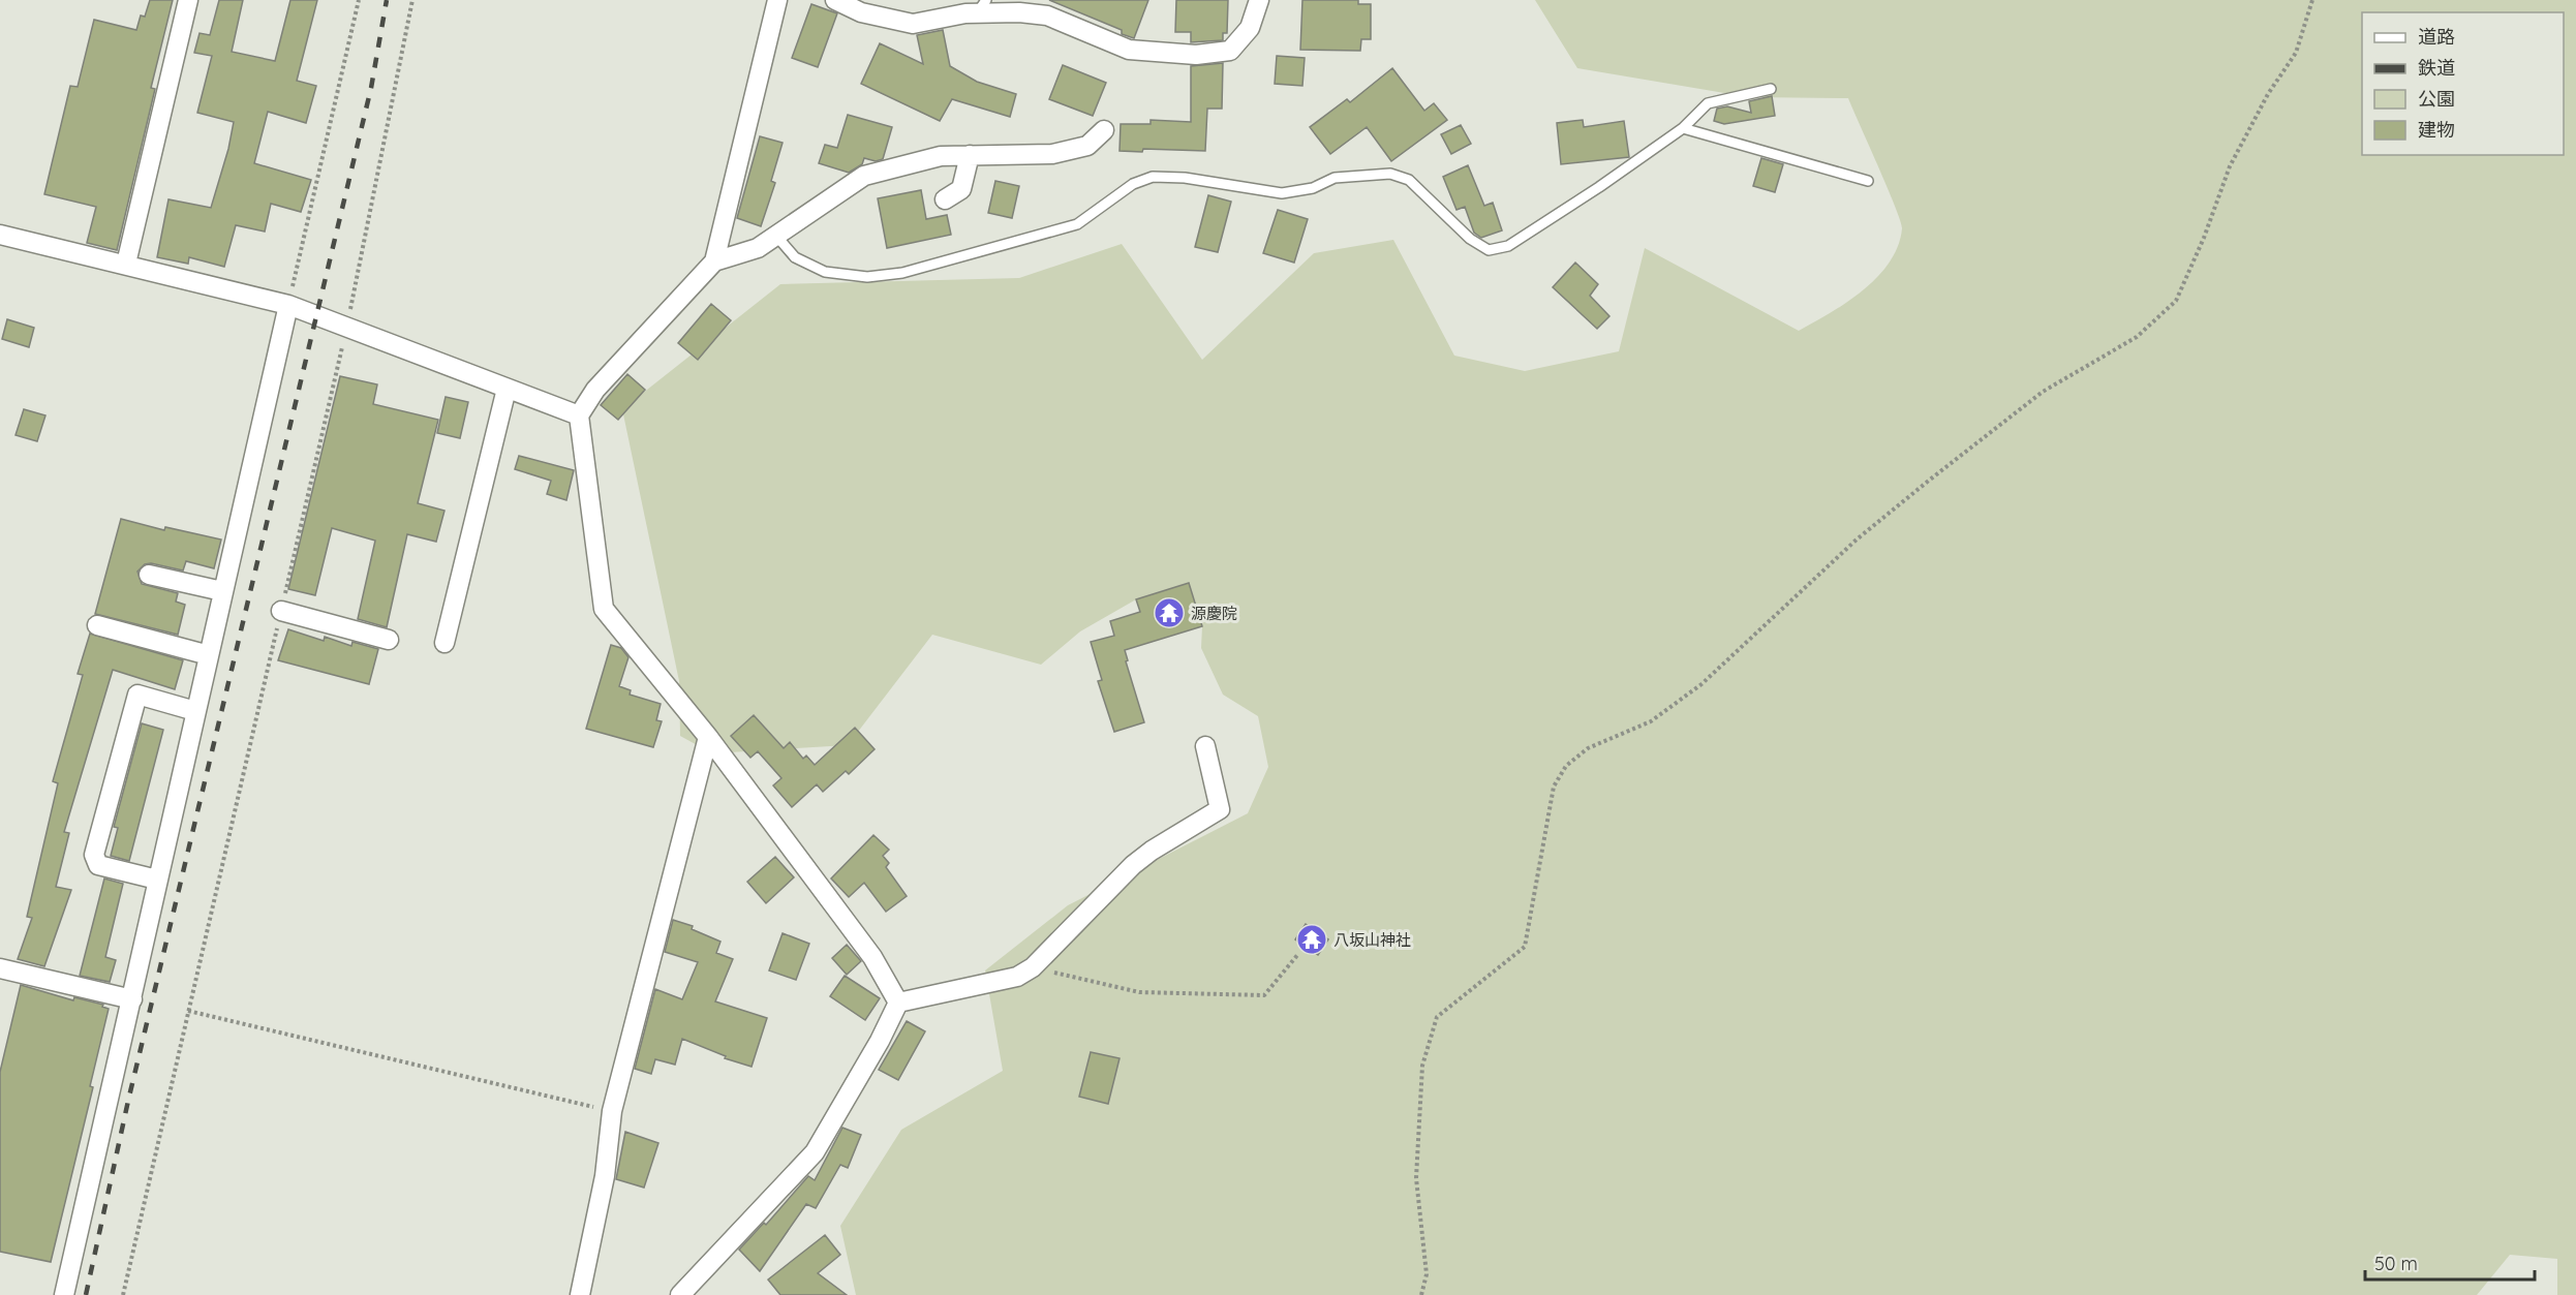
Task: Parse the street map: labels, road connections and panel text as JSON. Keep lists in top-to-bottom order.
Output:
{
  "places": {
    "temple": ["源慶院", "八坂山神社"]
  },
  "legend": [
    "道路",
    "鉄道",
    "公園",
    "建物"
  ],
  "scale_bar": "50 m"
}
